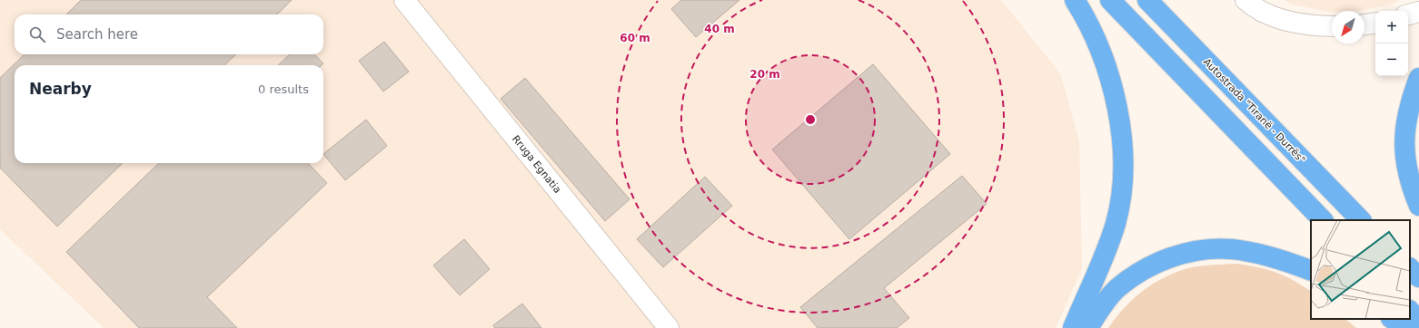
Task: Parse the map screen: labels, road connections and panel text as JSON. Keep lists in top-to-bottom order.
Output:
{
  "streets": {
    "highway": ["Autostrada \"Tiranë - Durrës\""],
    "main road": ["Rruga Egnatia"]
  },
  "north": "bottom left",
  "page": {
    "map_buttons": ["+", "−"],
    "search": "Search here",
    "heading": ["Nearby", "0 results"]
  },
  "rings": ["40 m", "60 m", "20 m"]
}
